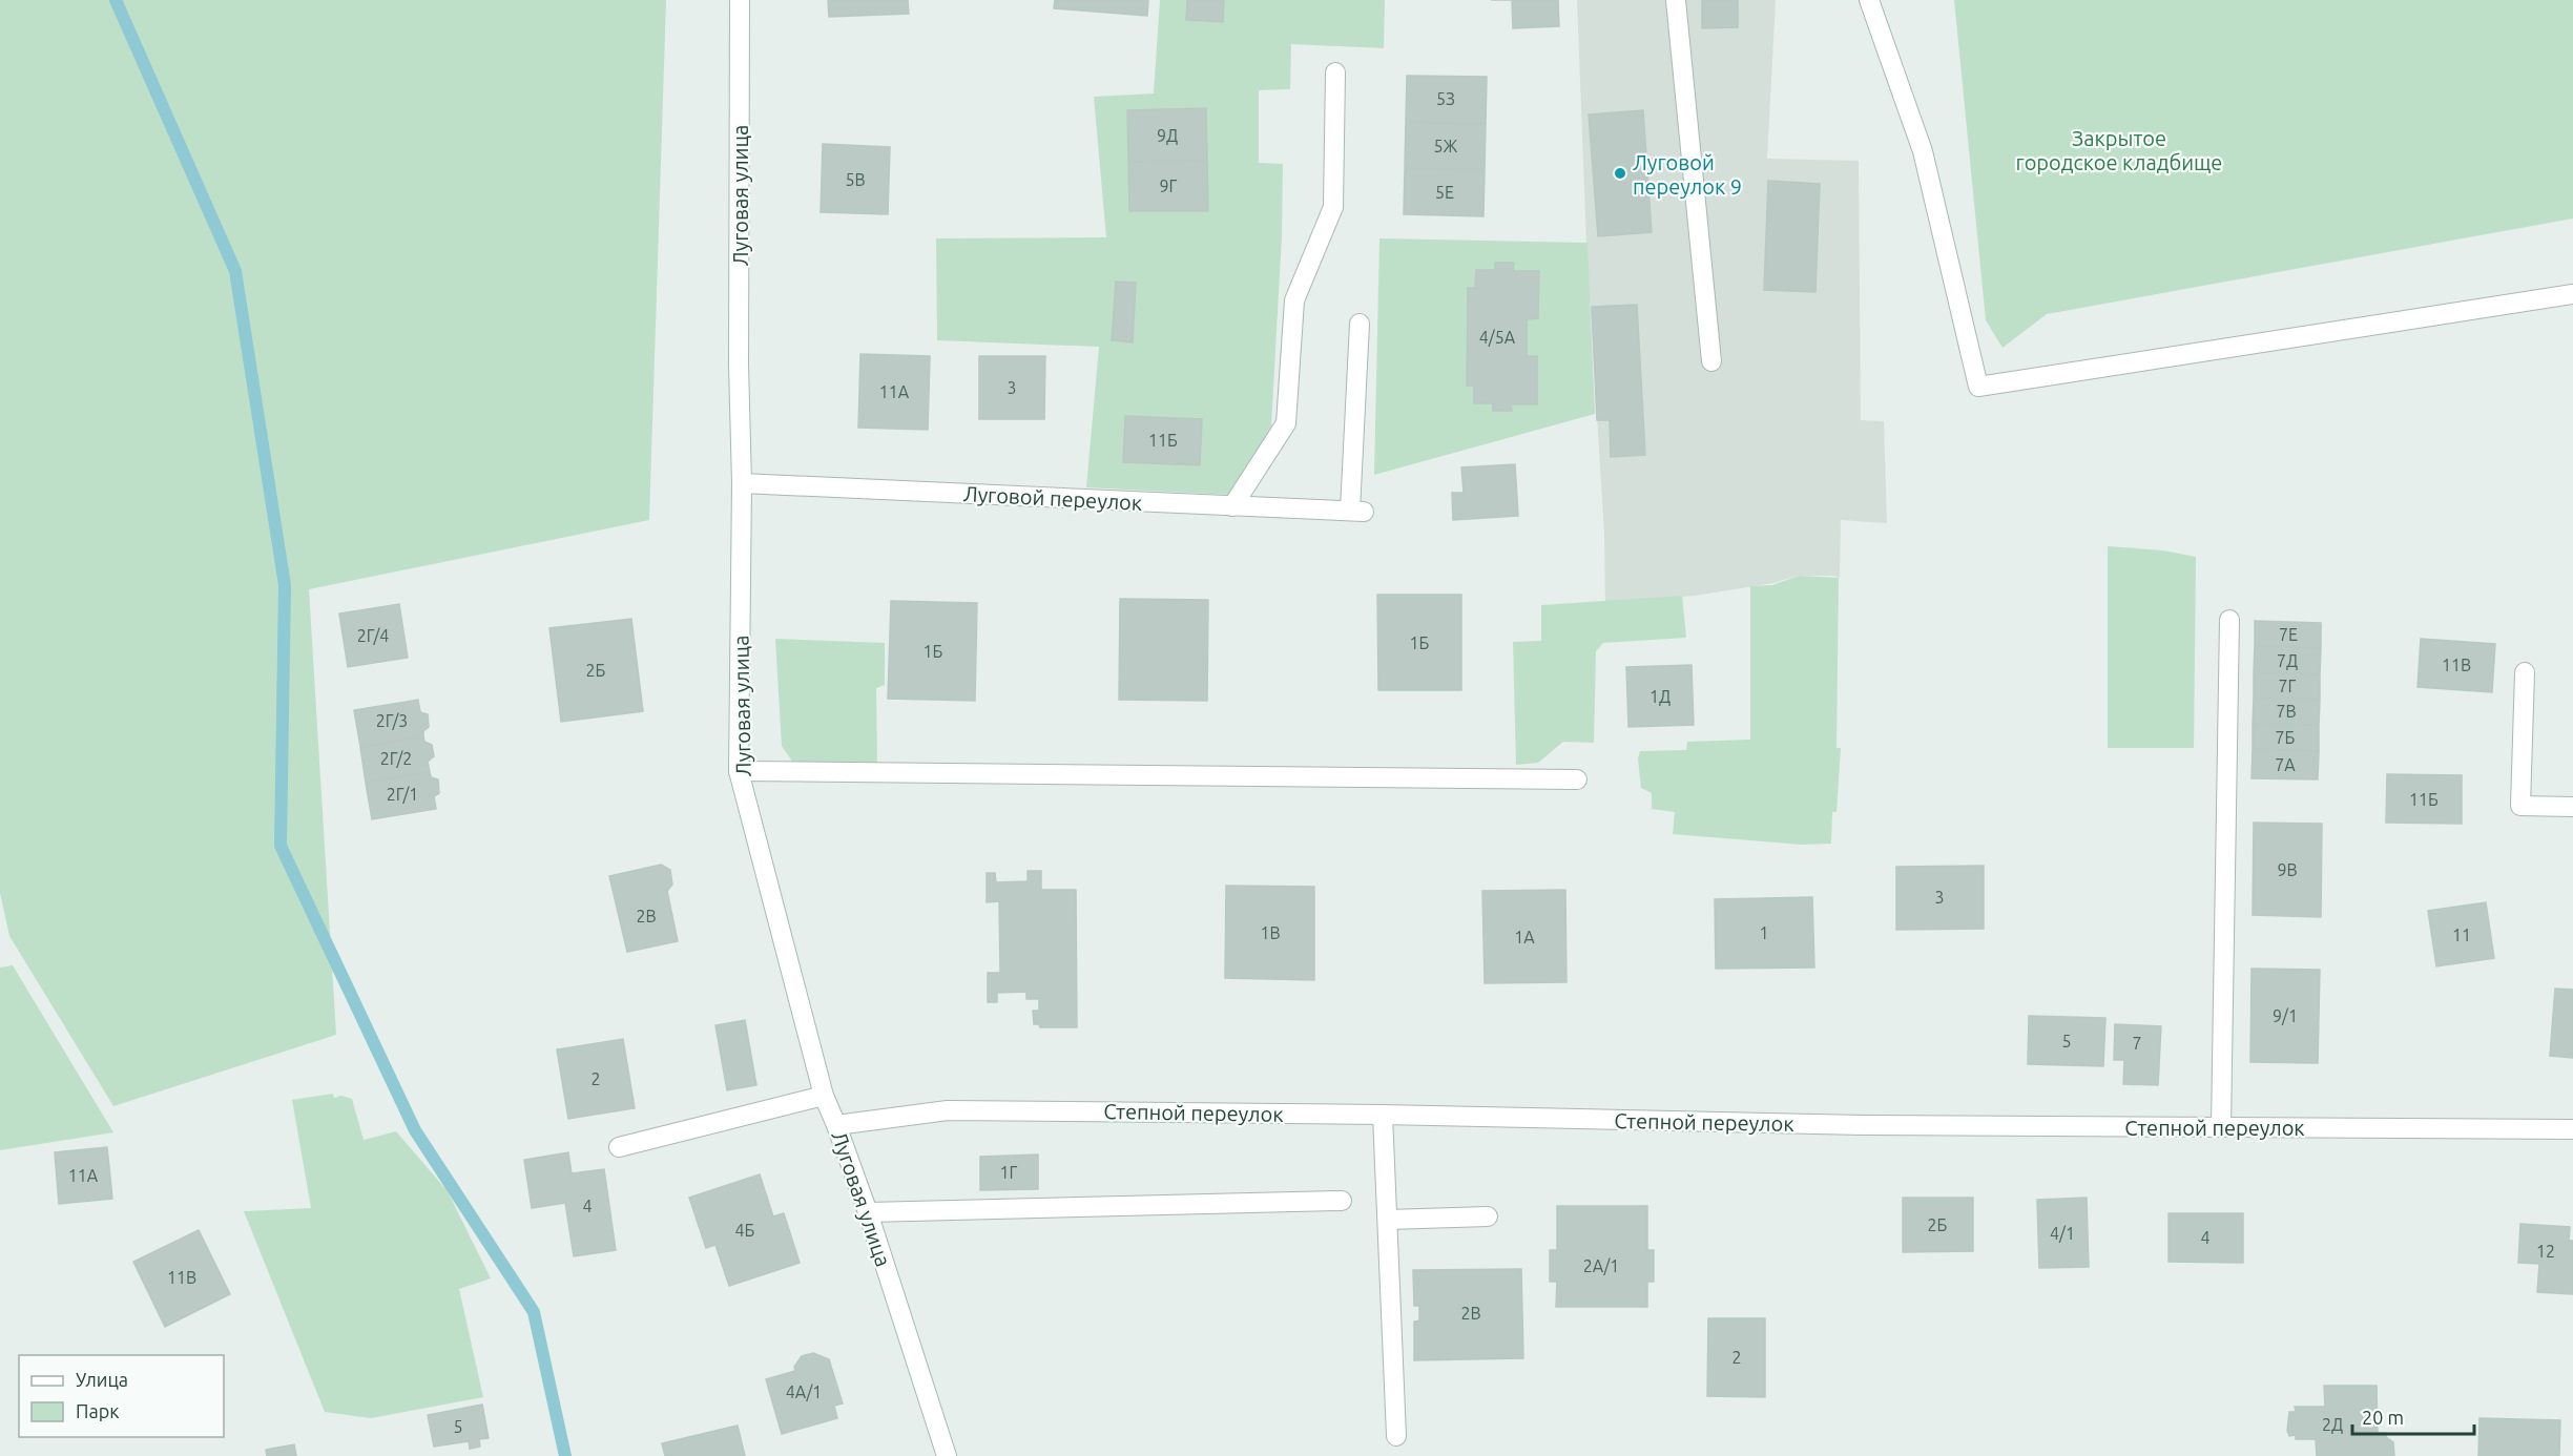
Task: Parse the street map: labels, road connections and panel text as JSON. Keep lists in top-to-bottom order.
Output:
{
  "streets": {
    "street": ["Луговая улица", "Луговой переулок", "Степной переулок"]
  },
  "crossings": [
    ["Луговая улица", "Луговой переулок"],
    ["Луговая улица", "Степной переулок"]
  ],
  "parks": ["Закрытое городское кладбище"],
  "places": ["Луговой переулок 9"],
  "house_numbers": [
    "5З",
    "9Д",
    "5Ж",
    "5В",
    "9Г",
    "5Е",
    "4/5А",
    "3",
    "11А",
    "11Б",
    "7Е",
    "2Г/4",
    "1Б",
    "1Б",
    "7Д",
    "11В",
    "2Б",
    "7Г",
    "1Д",
    "7В",
    "2Г/3",
    "7Б",
    "2Г/2",
    "7А",
    "2Г/1",
    "11Б",
    "9В",
    "3",
    "2В",
    "1В",
    "1",
    "11",
    "1А",
    "9/1",
    "5",
    "7",
    "2",
    "1Г",
    "11А",
    "4",
    "2Б",
    "4Б",
    "4/1",
    "4",
    "12",
    "2А/1",
    "11В",
    "2В",
    "2",
    "4А/1",
    "2Д",
    "5"
  ],
  "legend": ["Улица", "Парк"],
  "scale_bar": "20 m"
}
